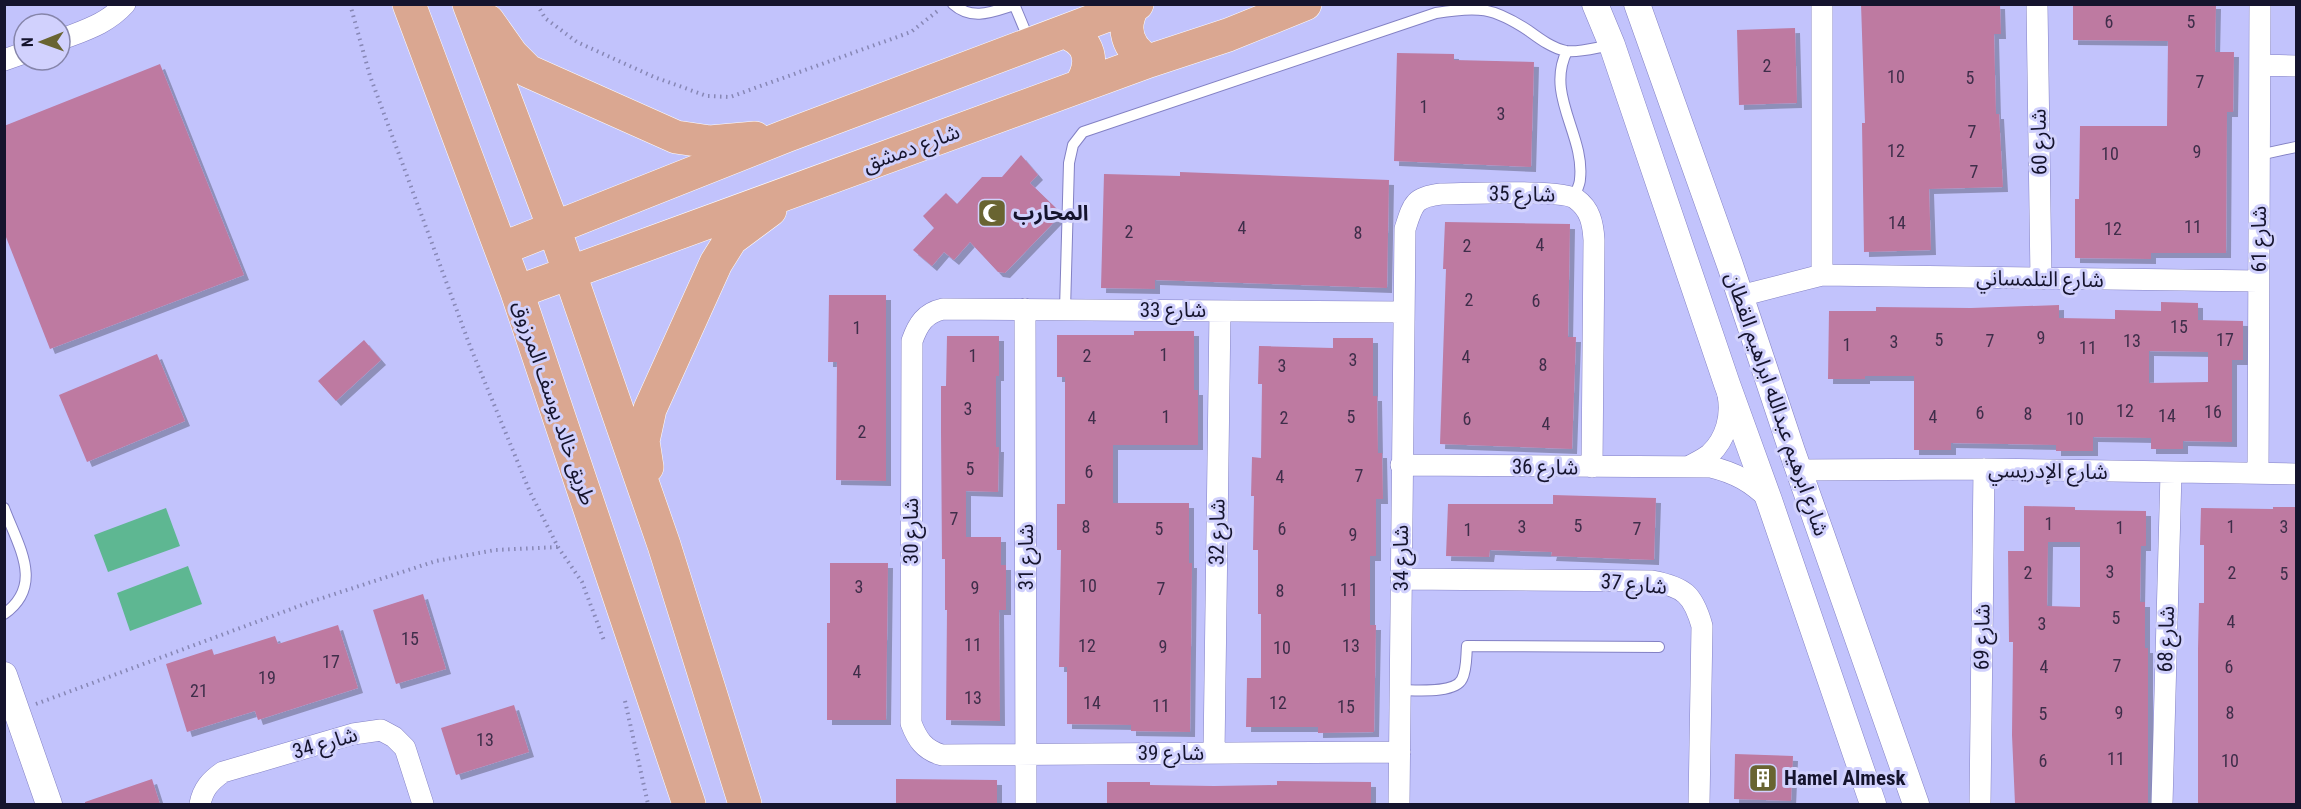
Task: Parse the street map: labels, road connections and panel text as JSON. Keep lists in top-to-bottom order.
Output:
{
  "streets": {
    "main road": ["شارع دمشق", "طريق خالد يوسف المرزوق"],
    "street": [
      "شارع 60",
      "شارع 35",
      "شارع 61",
      "شارع التلمساني",
      "شارع 33",
      "شارع ابرهيم عبدالله ابراهيم القطان",
      "شارع 36",
      "شارع الإدريسي",
      "شارع 30",
      "شارع 32",
      "شارع 31",
      "شارع 34",
      "شارع 37",
      "شارع 69",
      "شارع 68",
      "شارع 39"
    ]
  },
  "crossings": [
    ["شارع 60", "شارع التلمساني"],
    ["شارع دمشق", "طريق خالد يوسف المرزوق"],
    ["شارع 35", "شارع 33"],
    ["شارع 35", "شارع 36"],
    ["شارع 35", "شارع 34"],
    ["شارع 61", "شارع التلمساني"],
    ["شارع 61", "شارع الإدريسي"],
    ["شارع التلمساني", "شارع ابرهيم عبدالله ابراهيم القطان"],
    ["شارع 33", "شارع 30"],
    ["شارع 33", "شارع 32"],
    ["شارع 33", "شارع 31"],
    ["شارع 33", "شارع 34"],
    ["شارع ابرهيم عبدالله ابراهيم القطان", "شارع 36"],
    ["شارع ابرهيم عبدالله ابراهيم القطان", "شارع الإدريسي"],
    ["شارع 36", "شارع 34"],
    ["شارع الإدريسي", "شارع 69"],
    ["شارع الإدريسي", "شارع 68"],
    ["شارع 30", "شارع 39"],
    ["شارع 32", "شارع 39"],
    ["شارع 31", "شارع 39"],
    ["شارع 34", "شارع 37"],
    ["شارع 34", "شارع 39"]
  ],
  "places": {
    "mosque": ["المحارب"],
    "building": ["Hamel Almesk"]
  },
  "house_numbers": [
    "6",
    "5",
    "2",
    "10",
    "5",
    "7",
    "1",
    "3",
    "7",
    "12",
    "9",
    "10",
    "7",
    "14",
    "11",
    "4",
    "12",
    "2",
    "8",
    "4",
    "2",
    "2",
    "6",
    "15",
    "1",
    "9",
    "5",
    "17",
    "7",
    "13",
    "3",
    "1",
    "11",
    "1",
    "1",
    "2",
    "4",
    "3",
    "8",
    "3",
    "3",
    "12",
    "16",
    "6",
    "8",
    "14",
    "1",
    "5",
    "4",
    "4",
    "2",
    "6",
    "10",
    "4",
    "2",
    "5",
    "6",
    "7",
    "4",
    "7",
    "1",
    "5",
    "8",
    "3",
    "1",
    "3",
    "1",
    "5",
    "6",
    "7",
    "1",
    "9",
    "3",
    "2",
    "2",
    "5",
    "10",
    "3",
    "9",
    "7",
    "11",
    "8",
    "5",
    "4",
    "3",
    "15",
    "11",
    "12",
    "13",
    "9",
    "10",
    "17",
    "7",
    "4",
    "6",
    "4",
    "19",
    "21",
    "13",
    "14",
    "12",
    "11",
    "15",
    "9",
    "8",
    "5",
    "13",
    "11",
    "6",
    "10"
  ],
  "north": "left"
}
